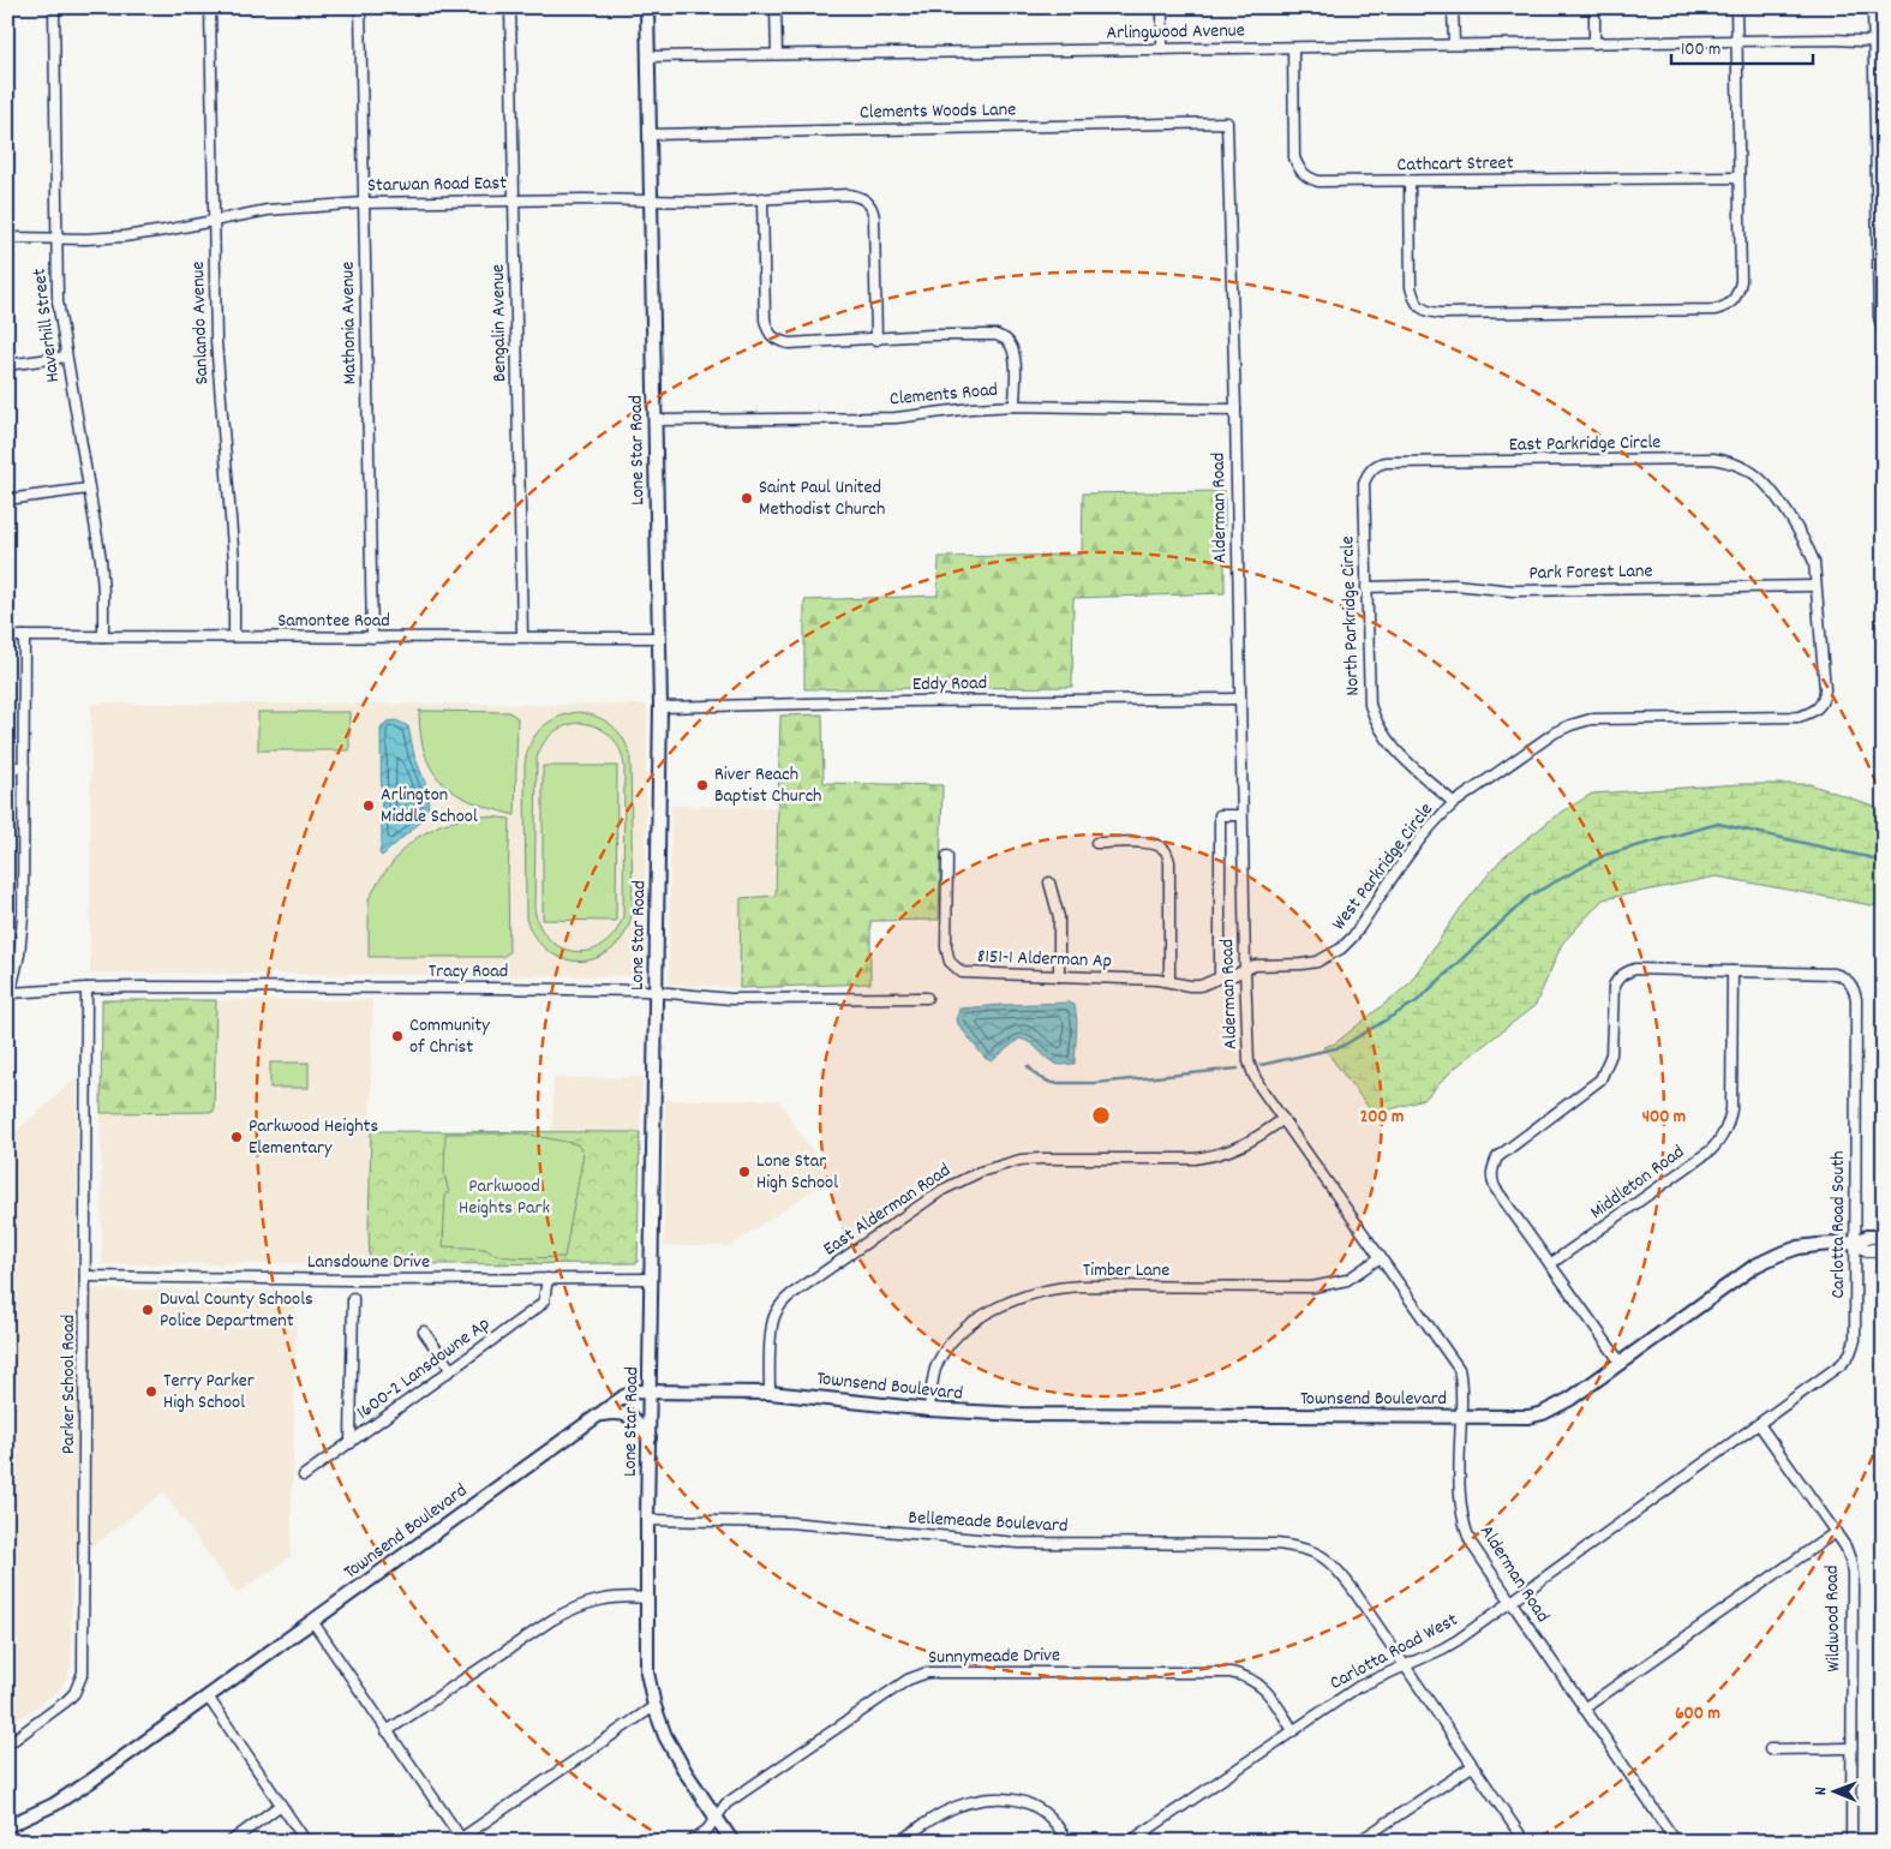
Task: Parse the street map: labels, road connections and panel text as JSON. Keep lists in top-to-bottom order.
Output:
{
  "streets": {
    "street": [
      "Arlingwood Avenue",
      "Clements Woods Lane",
      "Cathcart Street",
      "Starwan Road East",
      "Sanlando Avenue",
      "Mathonia Avenue",
      "Bengalin Avenue",
      "Haverhill Street",
      "Clements Road",
      "East Parkridge Circle",
      "Lone Star Road",
      "Alderman Road",
      "Park Forest Lane",
      "North Parkridge Circle",
      "Samontee Road",
      "Eddy Road",
      "West Parkridge Circle",
      "8151-1 Alderman Ap",
      "Tracy Road",
      "Middleton Road",
      "East Alderman Road",
      "Carlotta Road South",
      "Lansdowne Drive",
      "Timber Lane",
      "1600-2 Lansdowne Ap",
      "Parker School Road",
      "Townsend Boulevard",
      "Bellemeade Boulevard",
      "Wildwood Road",
      "Carlotta Road West",
      "Sunnymeade Drive"
    ]
  },
  "crossings": [
    ["Arlingwood Avenue", "Cathcart Street"],
    ["Arlingwood Avenue", "Lone Star Road"],
    ["Clements Woods Lane", "Lone Star Road"],
    ["Clements Woods Lane", "Alderman Road"],
    ["Starwan Road East", "Sanlando Avenue"],
    ["Starwan Road East", "Mathonia Avenue"],
    ["Starwan Road East", "Bengalin Avenue"],
    ["Starwan Road East", "Haverhill Street"],
    ["Starwan Road East", "Lone Star Road"],
    ["Sanlando Avenue", "Samontee Road"],
    ["Mathonia Avenue", "Samontee Road"],
    ["Bengalin Avenue", "Samontee Road"],
    ["Haverhill Street", "Samontee Road"],
    ["Clements Road", "Lone Star Road"],
    ["Clements Road", "Alderman Road"],
    ["East Parkridge Circle", "Park Forest Lane"],
    ["East Parkridge Circle", "North Parkridge Circle"],
    ["East Parkridge Circle", "West Parkridge Circle"],
    ["Lone Star Road", "Samontee Road"],
    ["Lone Star Road", "Eddy Road"],
    ["Lone Star Road", "Tracy Road"],
    ["Lone Star Road", "Lansdowne Drive"],
    ["Lone Star Road", "Townsend Boulevard"],
    ["Lone Star Road", "Bellemeade Boulevard"],
    ["Lone Star Road", "Sunnymeade Drive"],
    ["Alderman Road", "Eddy Road"],
    ["Alderman Road", "West Parkridge Circle"],
    ["Alderman Road", "8151-1 Alderman Ap"],
    ["Alderman Road", "East Alderman Road"],
    ["Alderman Road", "Timber Lane"],
    ["Alderman Road", "Townsend Boulevard"],
    ["Alderman Road", "Carlotta Road West"],
    ["Park Forest Lane", "North Parkridge Circle"],
    ["North Parkridge Circle", "West Parkridge Circle"],
    ["West Parkridge Circle", "8151-1 Alderman Ap"],
    ["Tracy Road", "Parker School Road"],
    ["Middleton Road", "Carlotta Road South"],
    ["East Alderman Road", "Townsend Boulevard"],
    ["Carlotta Road South", "Townsend Boulevard"],
    ["Carlotta Road South", "Wildwood Road"],
    ["Carlotta Road South", "Carlotta Road West"],
    ["Lansdowne Drive", "1600-2 Lansdowne Ap"],
    ["Lansdowne Drive", "Parker School Road"],
    ["Timber Lane", "Townsend Boulevard"],
    ["Bellemeade Boulevard", "Carlotta Road West"],
    ["Wildwood Road", "Carlotta Road West"],
    ["Carlotta Road West", "Sunnymeade Drive"]
  ],
  "parks": ["Parkwood Heights Park"],
  "places": [
    "Saint Paul United Methodist Church",
    "River Reach Baptist Church",
    "Arlington Middle School",
    "Community of Christ",
    "Parkwood Heights Elementary",
    "Lone Star High School",
    "Duval County Schools Police Department",
    "Terry Parker High School"
  ],
  "scale_bar": "100 m",
  "north": "left",
  "rings": ["200 m", "400 m", "600 m"]
}
